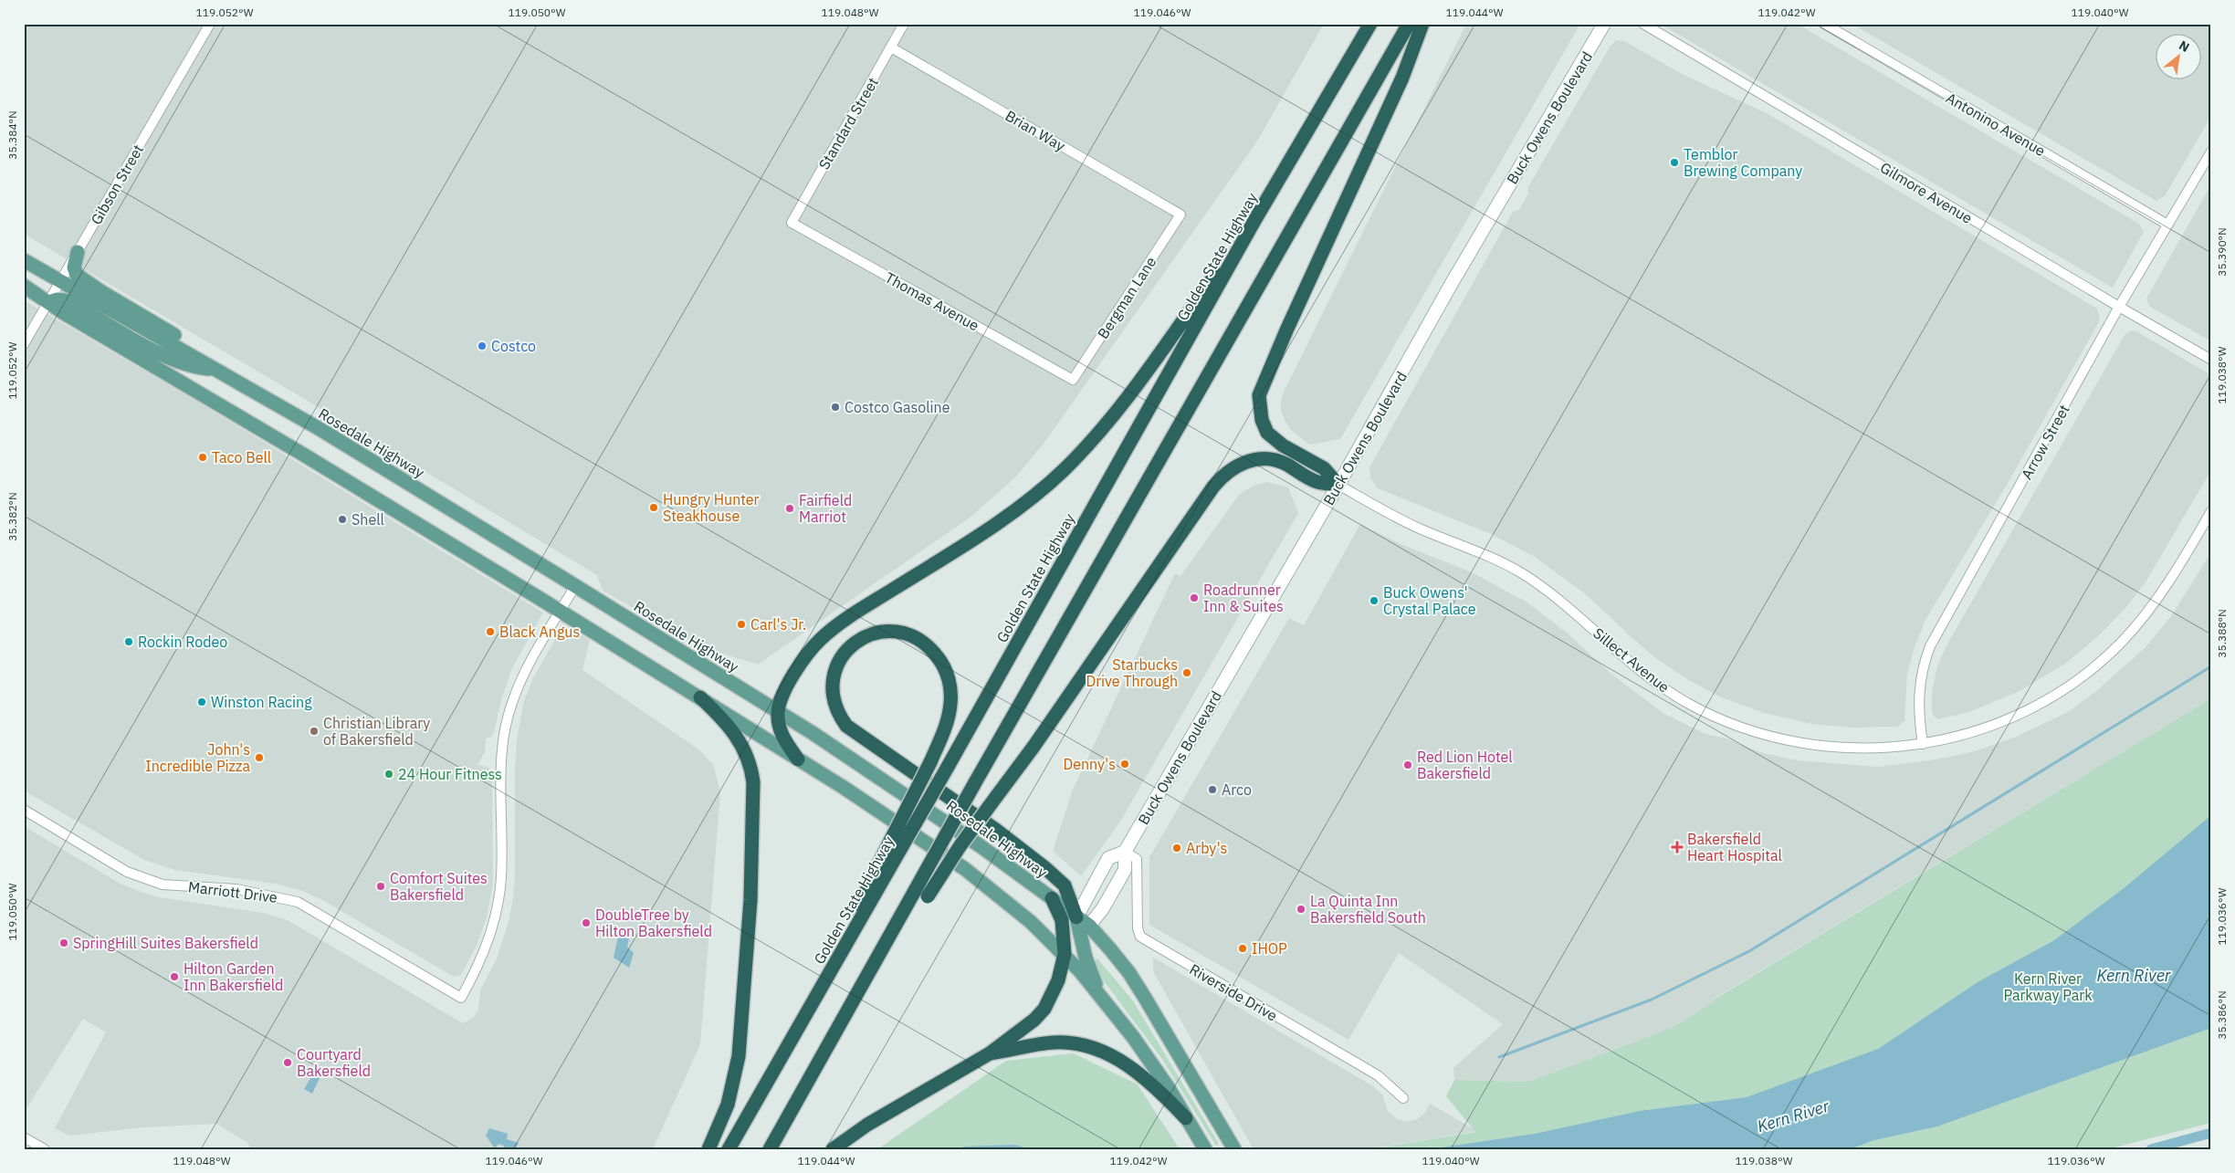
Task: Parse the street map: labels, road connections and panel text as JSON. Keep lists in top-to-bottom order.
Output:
{
  "streets": {
    "highway": ["Golden State Highway"],
    "main road": ["Buck Owens Boulevard", "Rosedale Highway"],
    "street": [
      "Standard Street",
      "Antonino Avenue",
      "Brian Way",
      "Gibson Street",
      "Gilmore Avenue",
      "Bergman Lane",
      "Thomas Avenue",
      "Arrow Street",
      "Sillect Avenue",
      "Marriott Drive",
      "Riverside Drive"
    ]
  },
  "crossings": [
    ["Buck Owens Boulevard", "Rosedale Highway"],
    ["Buck Owens Boulevard", "Sillect Avenue"],
    ["Buck Owens Boulevard", "Riverside Drive"],
    ["Standard Street", "Brian Way"],
    ["Standard Street", "Thomas Avenue"],
    ["Antonino Avenue", "Arrow Street"],
    ["Brian Way", "Bergman Lane"],
    ["Gibson Street", "Rosedale Highway"],
    ["Gilmore Avenue", "Arrow Street"],
    ["Bergman Lane", "Thomas Avenue"],
    ["Arrow Street", "Sillect Avenue"]
  ],
  "water": ["Kern River"],
  "parks": ["Kern River Parkway Park"],
  "places": {
    "other": [
      "Temblor Brewing Company",
      "Costco",
      "Costco Gasoline",
      "Taco Bell",
      "Hungry Hunter Steakhouse",
      "Fairfield Marriot",
      "Shell",
      "Roadrunner Inn & Suites",
      "Buck Owens' Crystal Palace",
      "Carl's Jr.",
      "Black Angus",
      "Rockin Rodeo",
      "Starbucks Drive Through",
      "Winston Racing",
      "Christian Library of Bakersfield",
      "John's Incredible Pizza",
      "Denny's",
      "Red Lion Hotel Bakersfield",
      "24 Hour Fitness",
      "Arco",
      "Arby's",
      "Comfort Suites Bakersfield",
      "La Quinta Inn Bakersfield South",
      "DoubleTree by Hilton Bakersfield",
      "SpringHill Suites Bakersfield",
      "IHOP",
      "Hilton Garden Inn Bakersfield",
      "Courtyard Bakersfield"
    ],
    "health": ["Bakersfield Heart Hospital"]
  },
  "north": "top right",
  "coordinates": [
    "119.052°W",
    "119.050°W",
    "119.048°W",
    "119.046°W",
    "119.044°W",
    "119.042°W",
    "119.040°W",
    "35.384°N",
    "35.390°N",
    "119.038°W",
    "35.382°N",
    "35.388°N",
    "119.036°W",
    "35.386°N"
  ]
}
